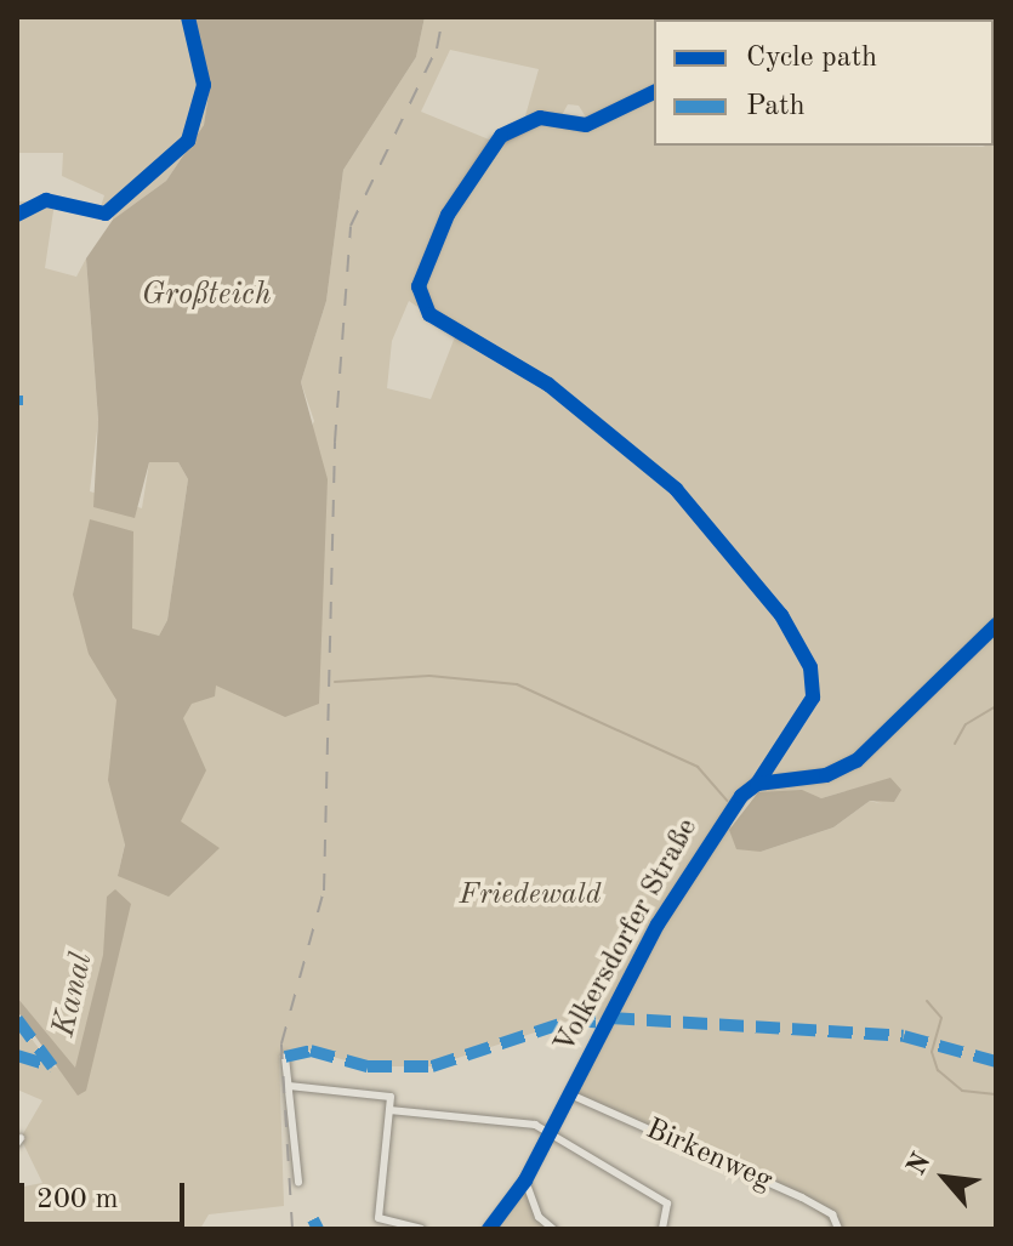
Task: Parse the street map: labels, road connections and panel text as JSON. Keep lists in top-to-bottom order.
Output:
{
  "streets": {
    "street": ["Volkersdorfer Straße", "Birkenweg"]
  },
  "crossings": [
    ["Volkersdorfer Straße", "Birkenweg"]
  ],
  "water": ["Großteich", "Kanal"],
  "parks": ["Friedewald"],
  "legend": ["Cycle path", "Path"],
  "scale_bar": "200 m",
  "north": "top left"
}
